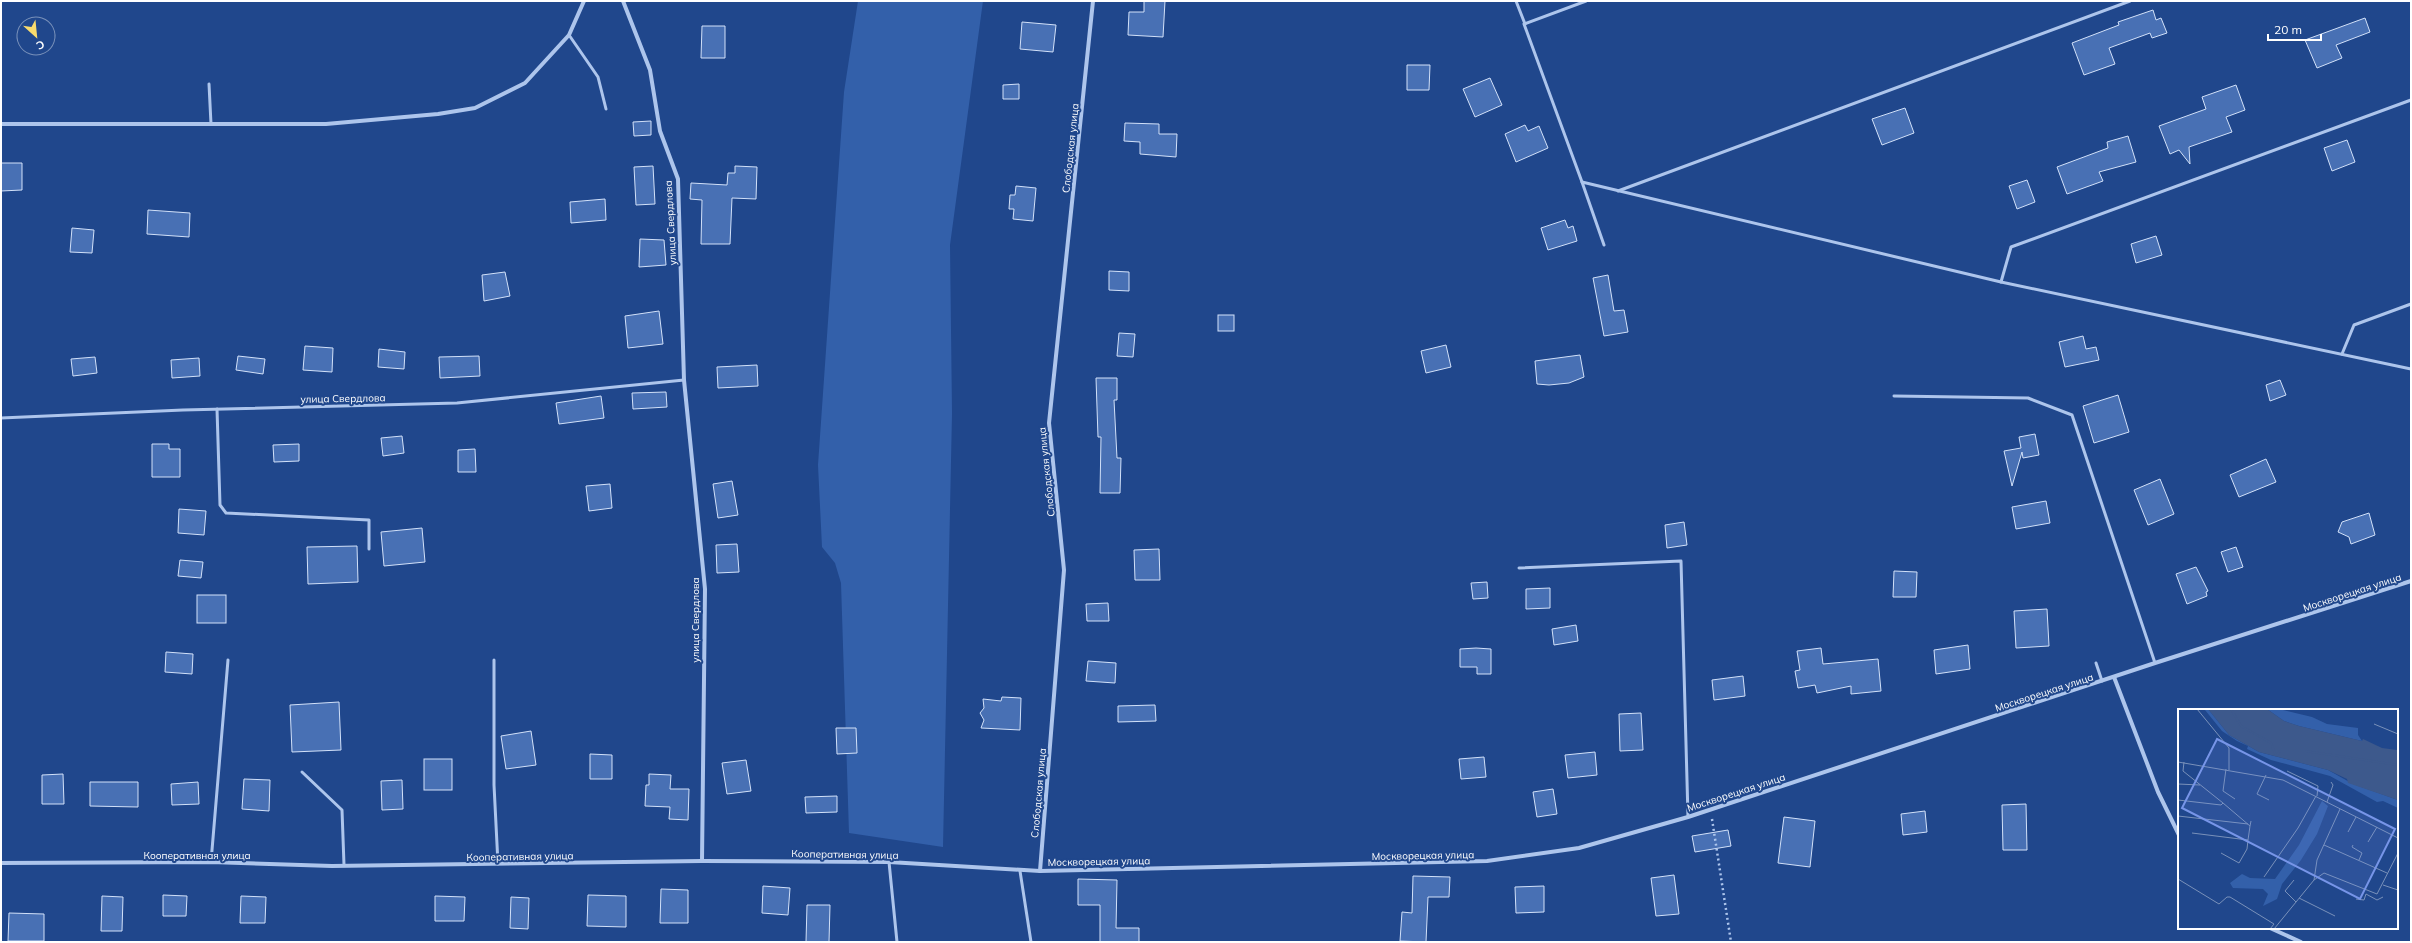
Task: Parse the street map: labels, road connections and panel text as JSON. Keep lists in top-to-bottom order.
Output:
{
  "streets": {
    "street": [
      "Слободская улица",
      "улица Свердлова",
      "Москворецкая улица",
      "Кооперативная улица"
    ]
  },
  "crossings": [
    ["Слободская улица", "Москворецкая улица"],
    ["Слободская улица", "Кооперативная улица"],
    ["улица Свердлова", "Кооперативная улица"],
    ["Москворецкая улица", "Кооперативная улица"]
  ],
  "scale_bar": "20 m",
  "north": "bottom right"
}
